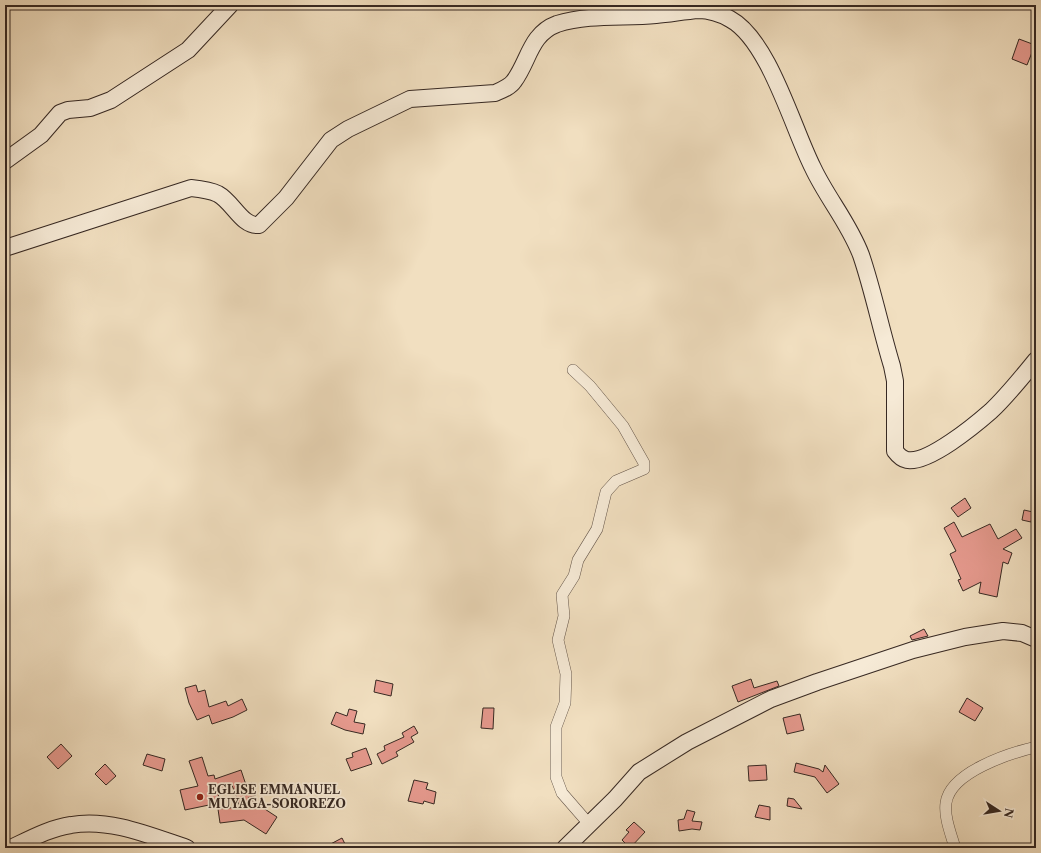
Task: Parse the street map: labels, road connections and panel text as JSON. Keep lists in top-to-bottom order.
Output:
{
  "places": ["EGLISE EMMANUEL MUYAGA-SOROREZO"],
  "north": "right"
}
